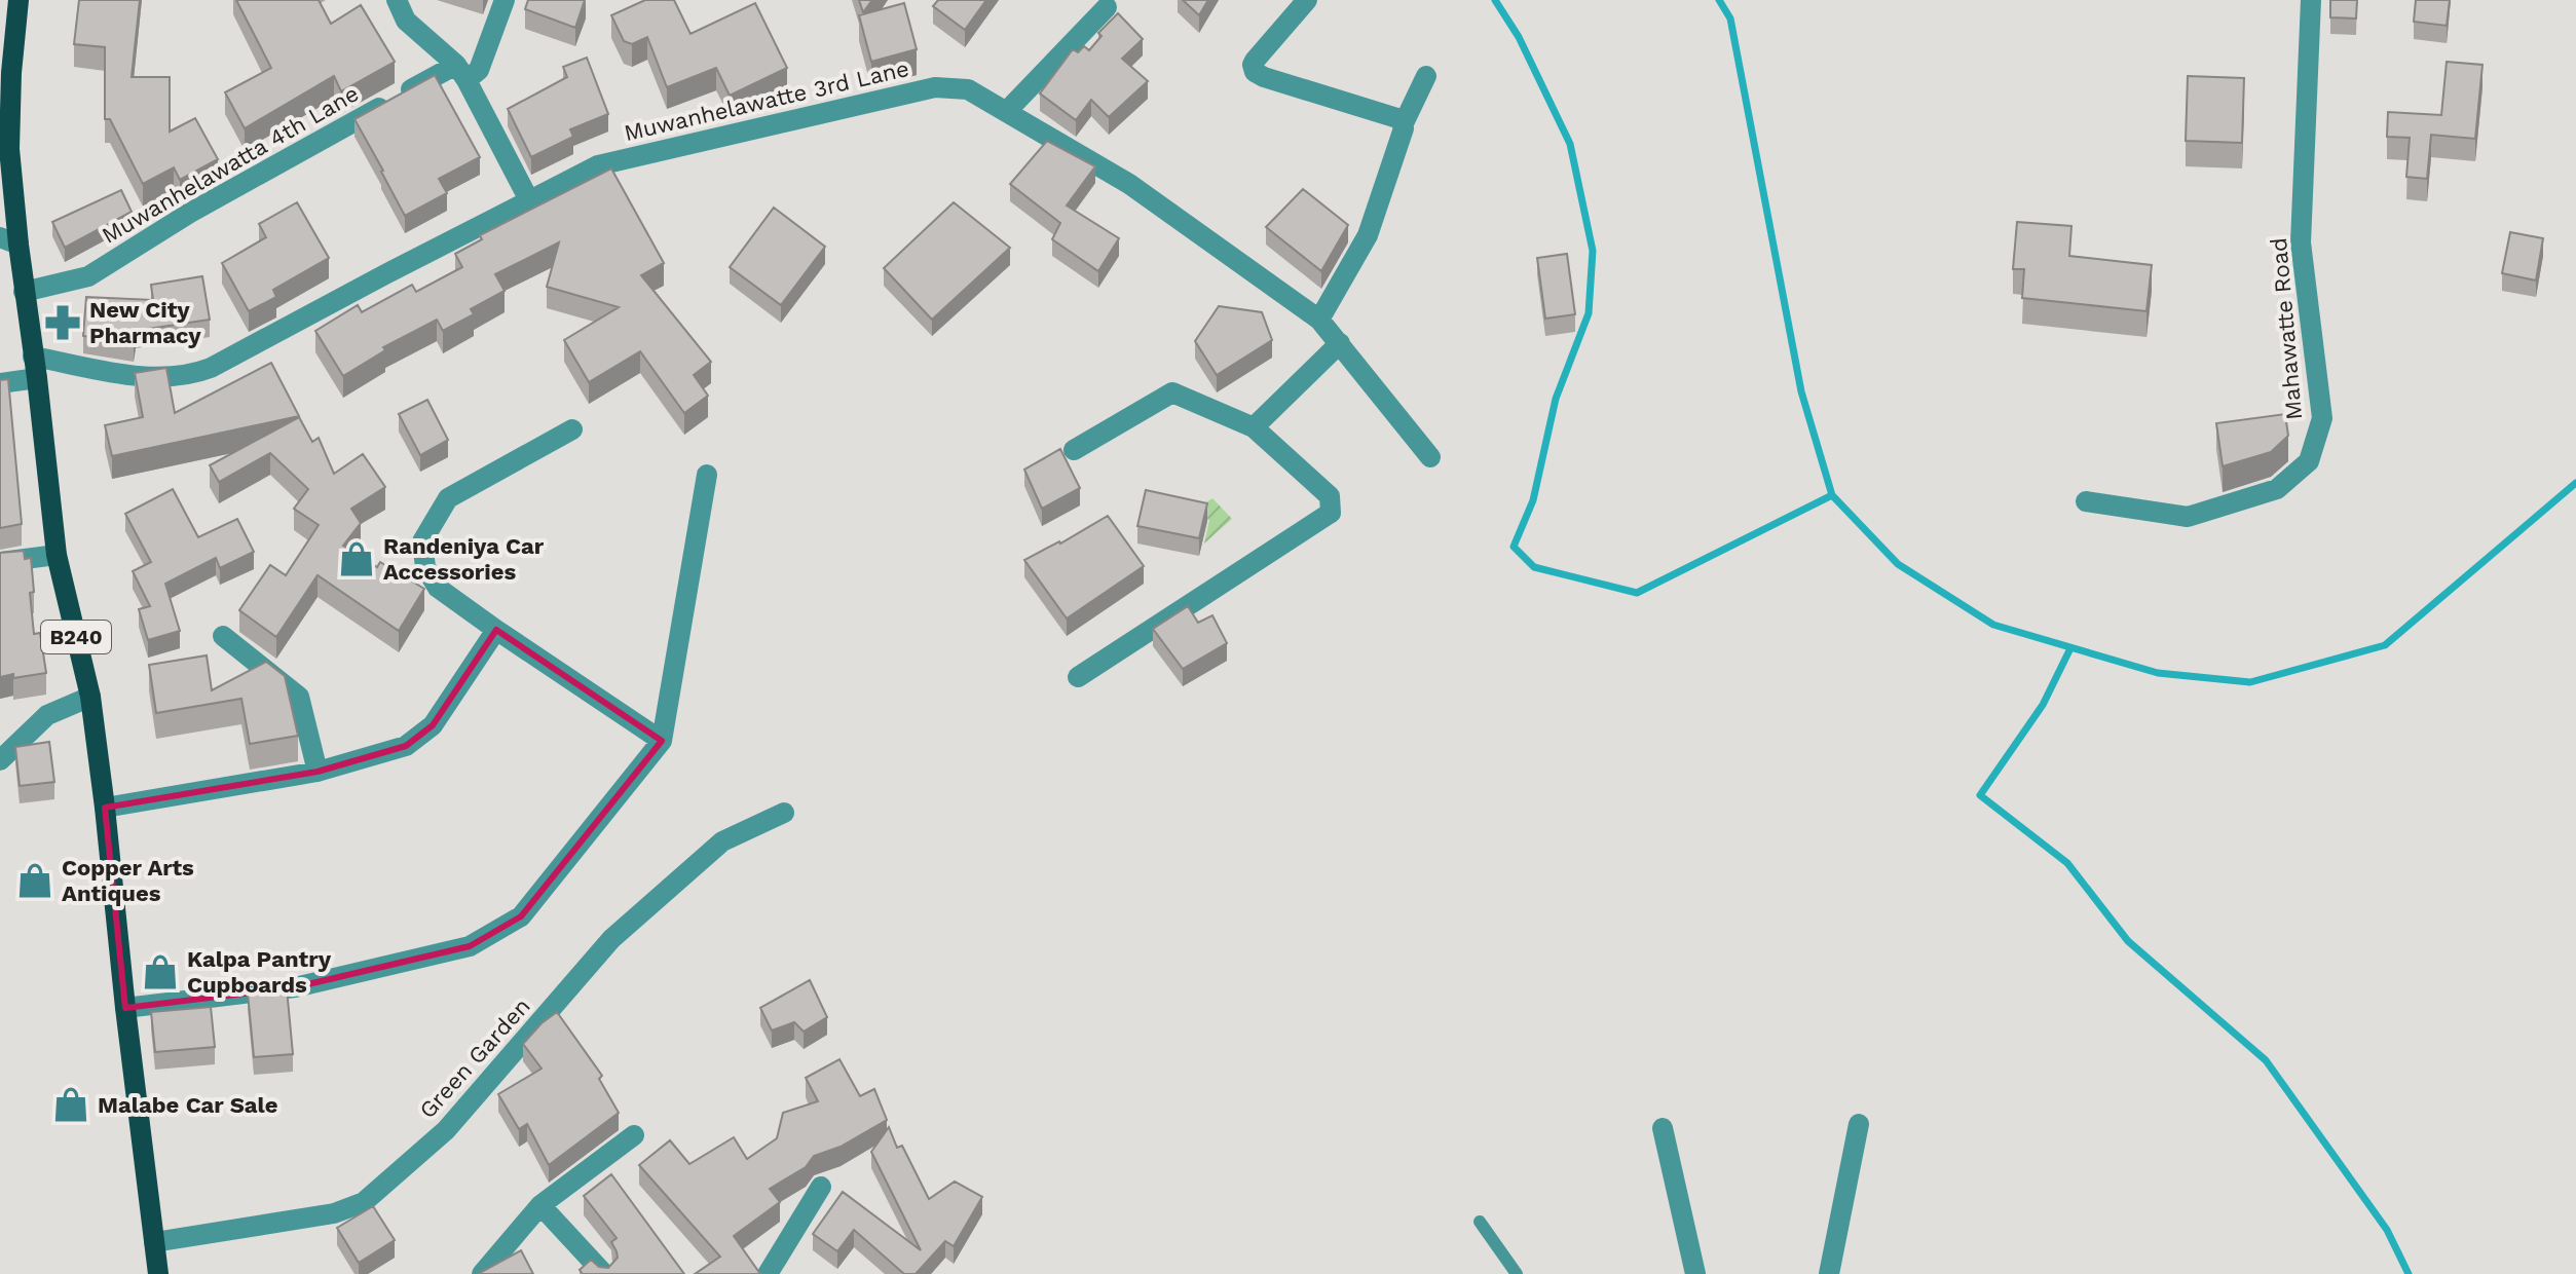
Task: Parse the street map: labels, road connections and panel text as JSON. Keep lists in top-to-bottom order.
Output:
{
  "streets": {
    "main road": ["B240"],
    "street": [
      "Muwanhelawatte 3rd Lane",
      "Muwanhelawatta 4th Lane",
      "Mahawatte Road",
      "Green Garden"
    ]
  },
  "crossings": [
    ["Muwanhelawatte 3rd Lane", "B240"],
    ["Muwanhelawatta 4th Lane", "B240"],
    ["B240", "Green Garden"]
  ],
  "places": {
    "pharmacy": ["New City Pharmacy"],
    "shop": [
      "Randeniya Car Accessories",
      "Copper Arts Antiques",
      "Kalpa Pantry Cupboards",
      "Malabe Car Sale"
    ]
  }
}
